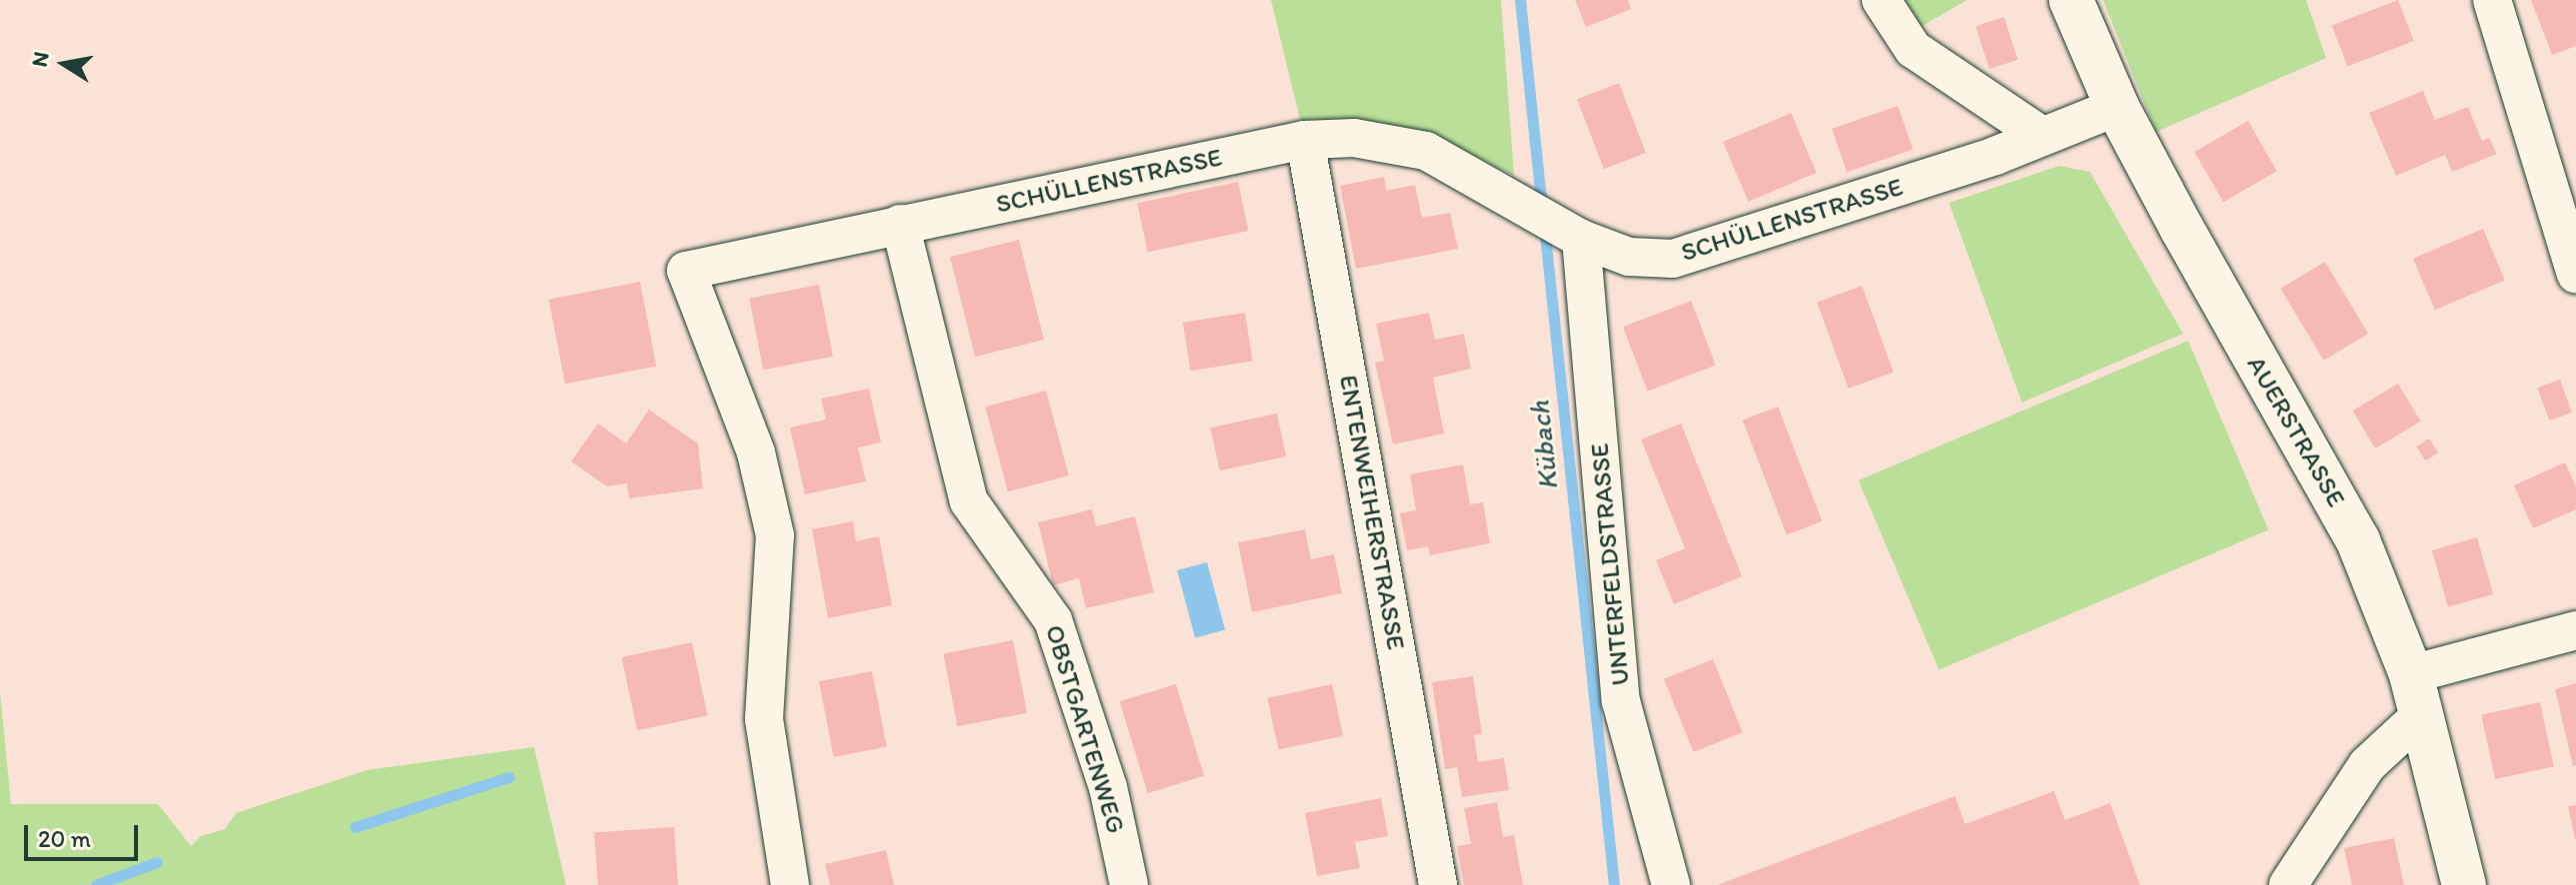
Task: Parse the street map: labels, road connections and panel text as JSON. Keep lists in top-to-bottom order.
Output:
{
  "streets": {
    "main road": ["AUERSTRASSE"],
    "street": [
      "SCHÜLLENSTRASSE",
      "ENTENWEIHERSTRASSE",
      "UNTERFELDSTRASSE",
      "OBSTGARTENWEG"
    ]
  },
  "crossings": [
    ["SCHÜLLENSTRASSE", "AUERSTRASSE"],
    ["SCHÜLLENSTRASSE", "ENTENWEIHERSTRASSE"],
    ["SCHÜLLENSTRASSE", "UNTERFELDSTRASSE"],
    ["SCHÜLLENSTRASSE", "OBSTGARTENWEG"]
  ],
  "water": ["Kübach"],
  "scale_bar": "20 m",
  "north": "left"
}
